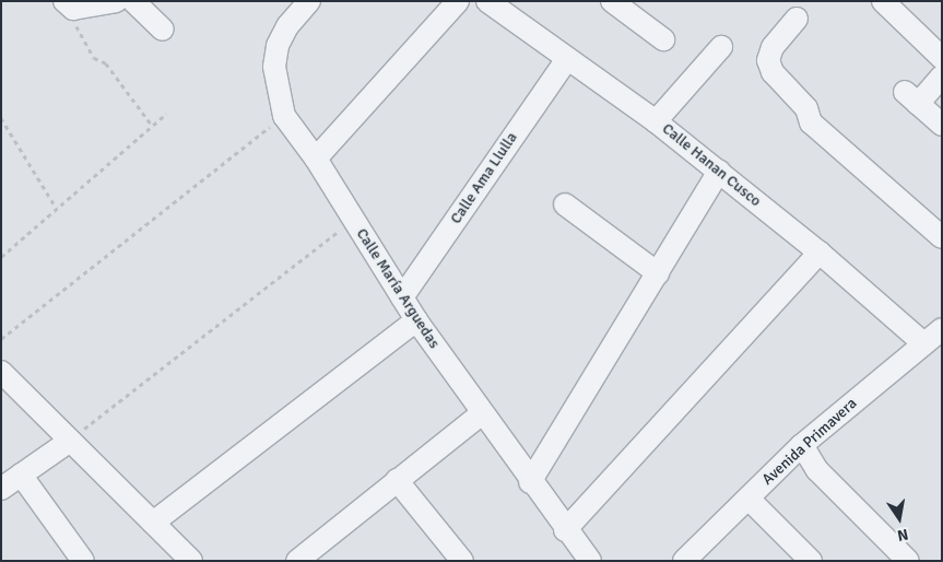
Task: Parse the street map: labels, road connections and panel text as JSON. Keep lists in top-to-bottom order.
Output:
{
  "streets": {
    "street": [
      "Calle Hanan Cusco",
      "Calle Ama Llulla",
      "Calle María Arguedas",
      "Avenida Primavera"
    ]
  },
  "crossings": [
    ["Calle Hanan Cusco", "Calle Ama Llulla"],
    ["Calle Hanan Cusco", "Avenida Primavera"],
    ["Calle Ama Llulla", "Calle María Arguedas"]
  ],
  "north": "bottom"
}
